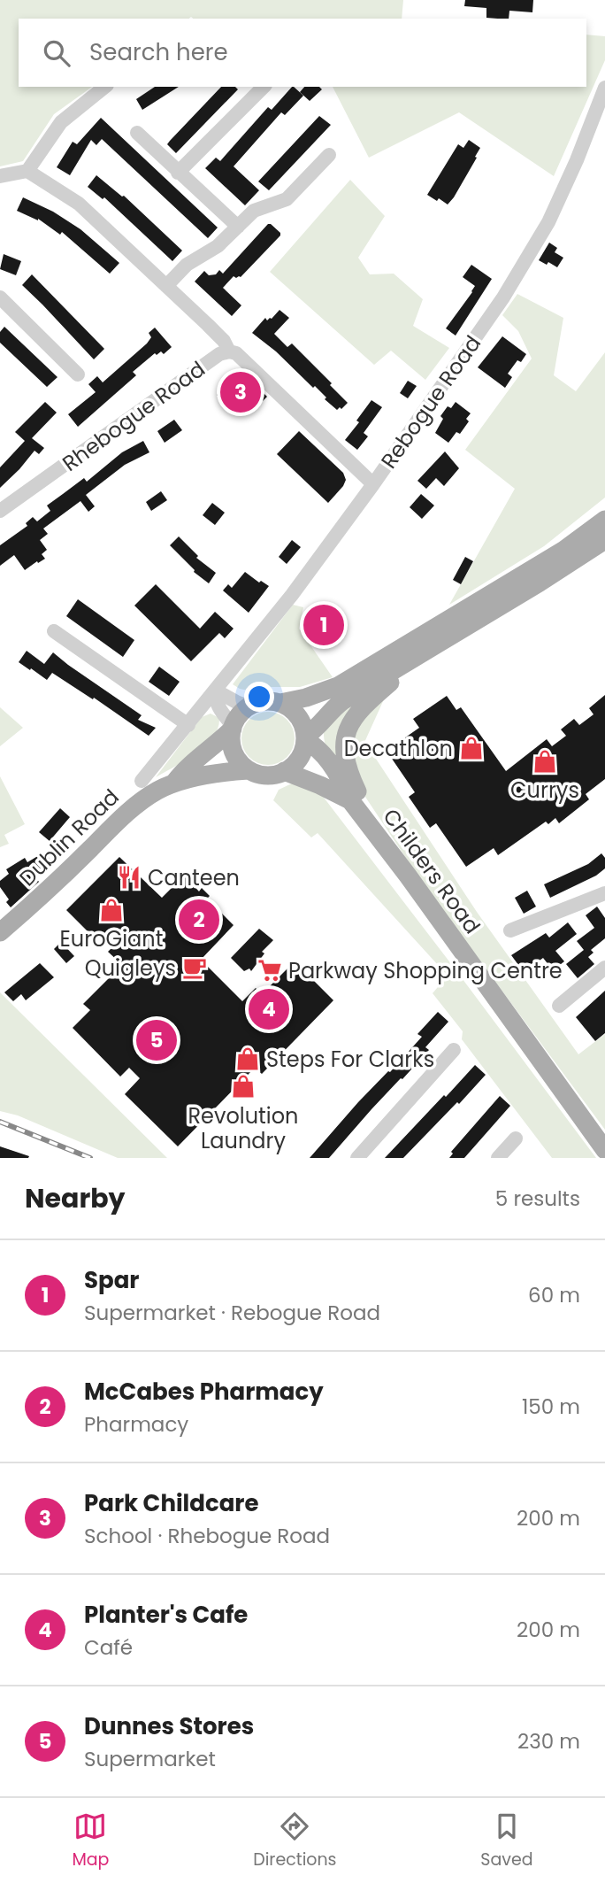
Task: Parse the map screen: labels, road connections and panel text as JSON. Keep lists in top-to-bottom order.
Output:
{
  "streets": {
    "main road": ["Dublin Road", "Childers Road"],
    "street": ["Rebogue Road", "Rhebogue Road"]
  },
  "crossings": [
    ["Rebogue Road", "Rhebogue Road"]
  ],
  "places": {
    "shop": [
      "Decathlon",
      "Currys",
      "EuroGiant",
      "Steps For Clarks",
      "Revolution Laundry"
    ],
    "restaurant": ["Canteen"],
    "cafe": ["Quigleys"],
    "supermarket": ["Parkway Shopping Centre"]
  },
  "page": {
    "search": "Search here",
    "pins": [
      "3",
      "1",
      "2",
      "4",
      "5"
    ],
    "heading": ["Nearby", "5 results"],
    "list": [
      {
        "mark": "1",
        "name": "Spar",
        "note": "Supermarket · Rebogue Road",
        "value": "60 m"
      },
      {
        "mark": "2",
        "name": "McCabes Pharmacy",
        "note": "Pharmacy",
        "value": "150 m"
      },
      {
        "mark": "3",
        "name": "Park Childcare",
        "note": "School · Rhebogue Road",
        "value": "200 m"
      },
      {
        "mark": "4",
        "name": "Planter's Cafe",
        "note": "Café",
        "value": "200 m"
      },
      {
        "mark": "5",
        "name": "Dunnes Stores",
        "note": "Supermarket",
        "value": "230 m"
      }
    ],
    "nav": ["Map", "Directions", "Saved"]
  }
}
